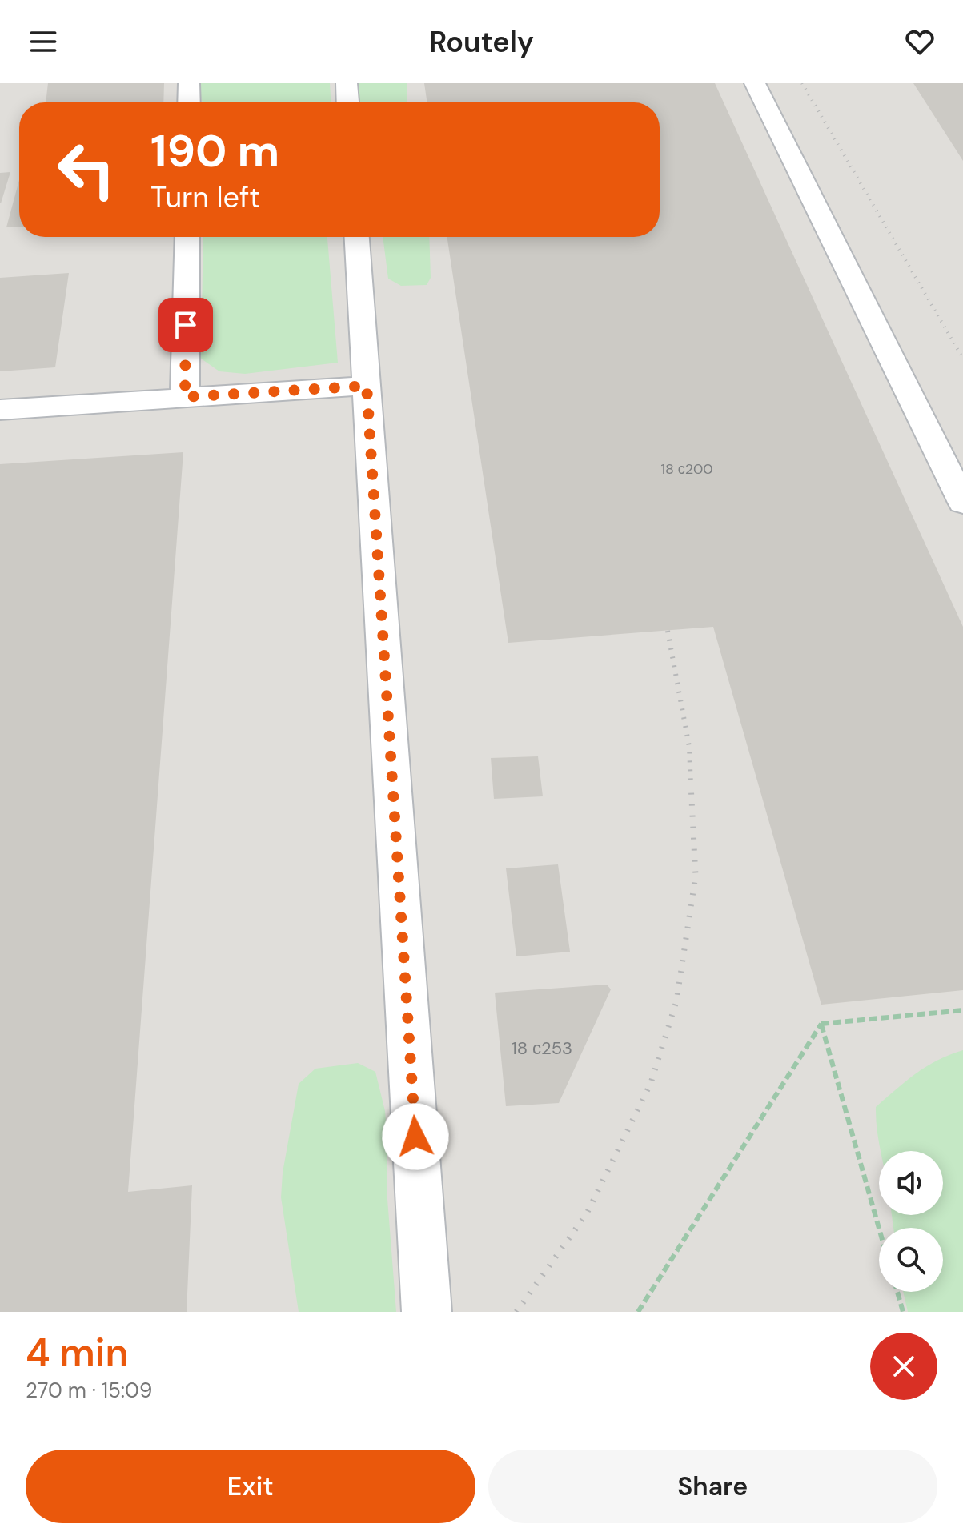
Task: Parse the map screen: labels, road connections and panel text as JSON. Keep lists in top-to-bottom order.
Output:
{
  "house_numbers": ["18 с200", "18 с253"],
  "page": {
    "header": "Routely",
    "turn": ["190 m", "Turn left"],
    "heading": ["4 min", "270 m · 15:09"],
    "buttons": ["Exit", "Share"]
  }
}
